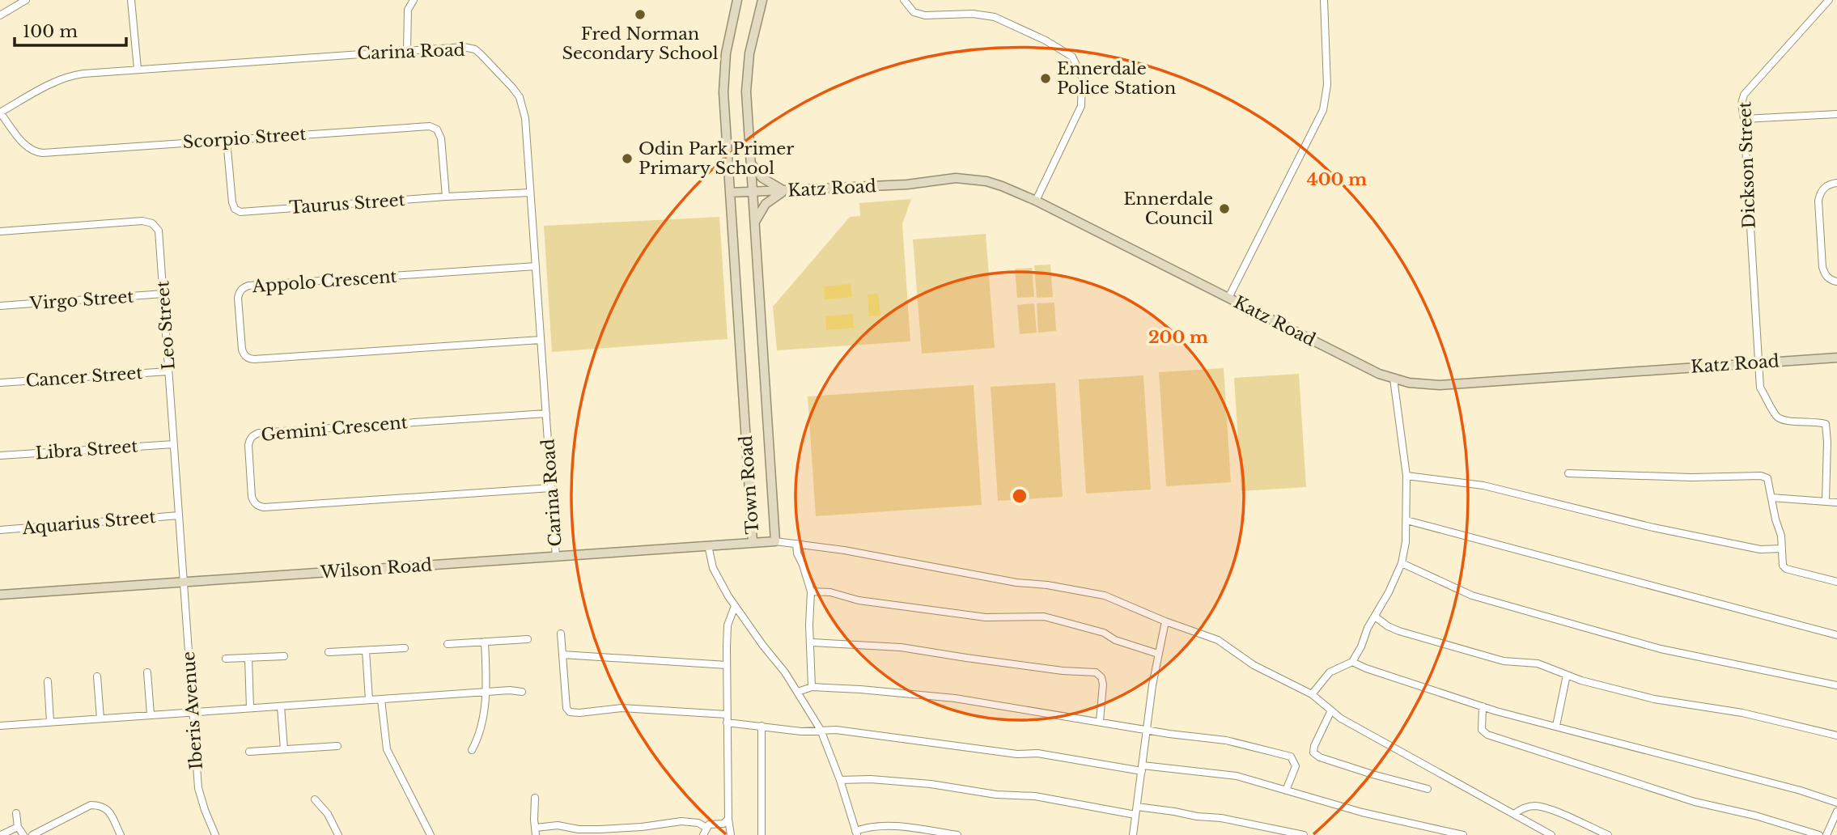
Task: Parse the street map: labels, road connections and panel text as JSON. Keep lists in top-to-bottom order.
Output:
{
  "streets": {
    "street": [
      "Carina Road",
      "Scorpio Street",
      "Dickson Street",
      "Katz Road",
      "Taurus Street",
      "Appolo Crescent",
      "Virgo Street",
      "Leo Street",
      "Cancer Street",
      "Gemini Crescent",
      "Libra Street",
      "Town Road",
      "Aquarius Street",
      "Wilson Road",
      "Iberis Avenue"
    ]
  },
  "crossings": [
    ["Carina Road", "Scorpio Street"],
    ["Carina Road", "Taurus Street"],
    ["Carina Road", "Appolo Crescent"],
    ["Carina Road", "Gemini Crescent"],
    ["Carina Road", "Wilson Road"],
    ["Scorpio Street", "Taurus Street"],
    ["Dickson Street", "Katz Road"],
    ["Katz Road", "Town Road"],
    ["Virgo Street", "Leo Street"],
    ["Leo Street", "Cancer Street"],
    ["Leo Street", "Libra Street"],
    ["Leo Street", "Aquarius Street"],
    ["Leo Street", "Wilson Road"],
    ["Leo Street", "Iberis Avenue"],
    ["Town Road", "Wilson Road"],
    ["Wilson Road", "Iberis Avenue"]
  ],
  "places": [
    "Fred Norman Secondary School",
    "Ennerdale Police Station",
    "Odin Park Primer Primary School",
    "Ennerdale Council"
  ],
  "scale_bar": "100 m",
  "rings": ["400 m", "200 m"]
}
